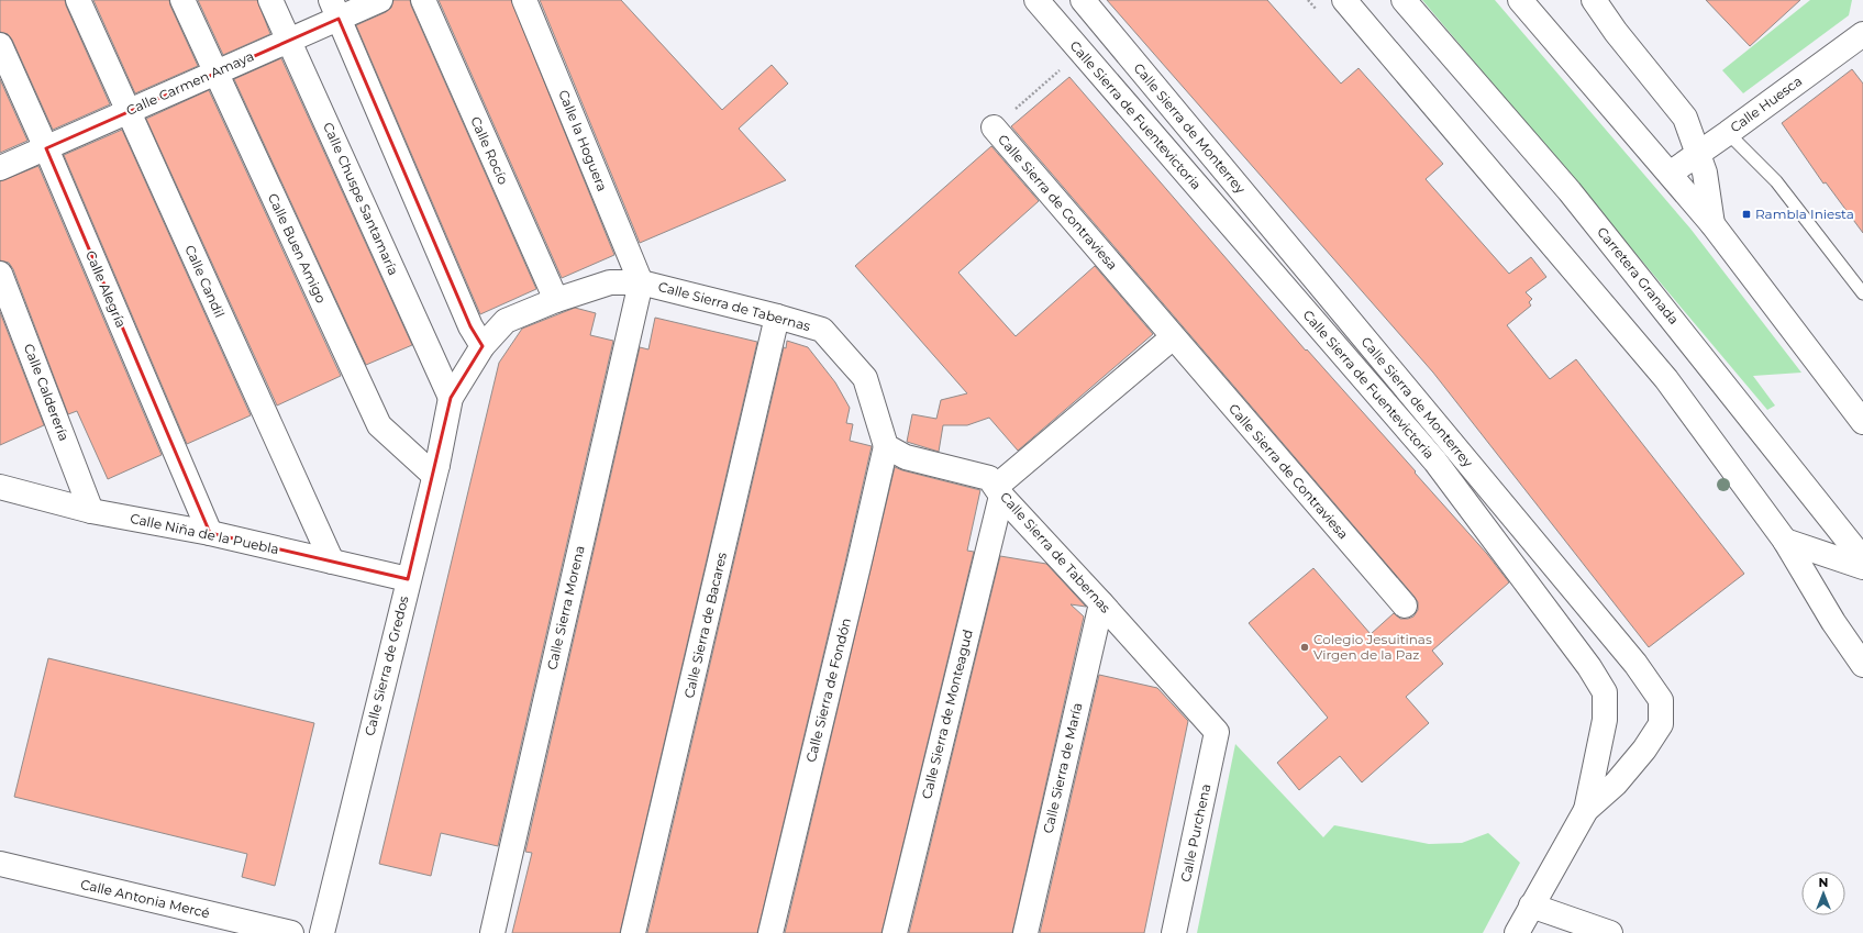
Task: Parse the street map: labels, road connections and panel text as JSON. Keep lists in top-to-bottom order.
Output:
{
  "streets": {
    "street": [
      "Calle Carmen Amaya",
      "Calle Huesca",
      "Calle Sierra de Fuentevictoria",
      "Calle Sierra de Monterrey",
      "Calle la Hoguera",
      "Calle Rocío",
      "Calle Chuspe Santamaría",
      "Calle Sierra de Contraviesa",
      "Calle Buen Amigo",
      "Carretera Granada",
      "Calle Candil",
      "Calle Alegría",
      "Calle Sierra de Tabernas",
      "Calle Calderería",
      "Calle Niña de la Puebla",
      "Calle Sierra Morena",
      "Calle Sierra de Bacares",
      "Calle Sierra de Gredos",
      "Calle Sierra de Fondón",
      "Calle Sierra de Monteagud",
      "Calle Sierra de María",
      "Calle Purchena",
      "Calle Antonia Mercé"
    ]
  },
  "crossings": [
    ["Calle Carmen Amaya", "Calle Chuspe Santamaría"],
    ["Calle Carmen Amaya", "Calle Buen Amigo"],
    ["Calle Carmen Amaya", "Calle Candil"],
    ["Calle Carmen Amaya", "Calle Alegría"],
    ["Calle Sierra de Fuentevictoria", "Calle Sierra de Monterrey"],
    ["Calle la Hoguera", "Calle Sierra de Tabernas"],
    ["Calle la Hoguera", "Calle Sierra Morena"],
    ["Calle Rocío", "Calle Sierra de Tabernas"],
    ["Calle Chuspe Santamaría", "Calle Sierra de Tabernas"],
    ["Calle Chuspe Santamaría", "Calle Sierra de Gredos"],
    ["Calle Buen Amigo", "Calle Sierra de Gredos"],
    ["Calle Candil", "Calle Niña de la Puebla"],
    ["Calle Alegría", "Calle Niña de la Puebla"],
    ["Calle Sierra de Tabernas", "Calle Sierra Morena"],
    ["Calle Sierra de Tabernas", "Calle Sierra de Bacares"],
    ["Calle Sierra de Tabernas", "Calle Sierra de Gredos"],
    ["Calle Sierra de Tabernas", "Calle Sierra de Fondón"],
    ["Calle Sierra de Tabernas", "Calle Sierra de Monteagud"],
    ["Calle Sierra de Tabernas", "Calle Sierra de María"],
    ["Calle Sierra de Tabernas", "Calle Purchena"],
    ["Calle Calderería", "Calle Niña de la Puebla"],
    ["Calle Niña de la Puebla", "Calle Sierra de Gredos"]
  ],
  "places": {
    "transit": ["Rambla Iniesta"],
    "other": ["Colegio Jesuitinas Virgen de la Paz"]
  },
  "north": "top"
}
